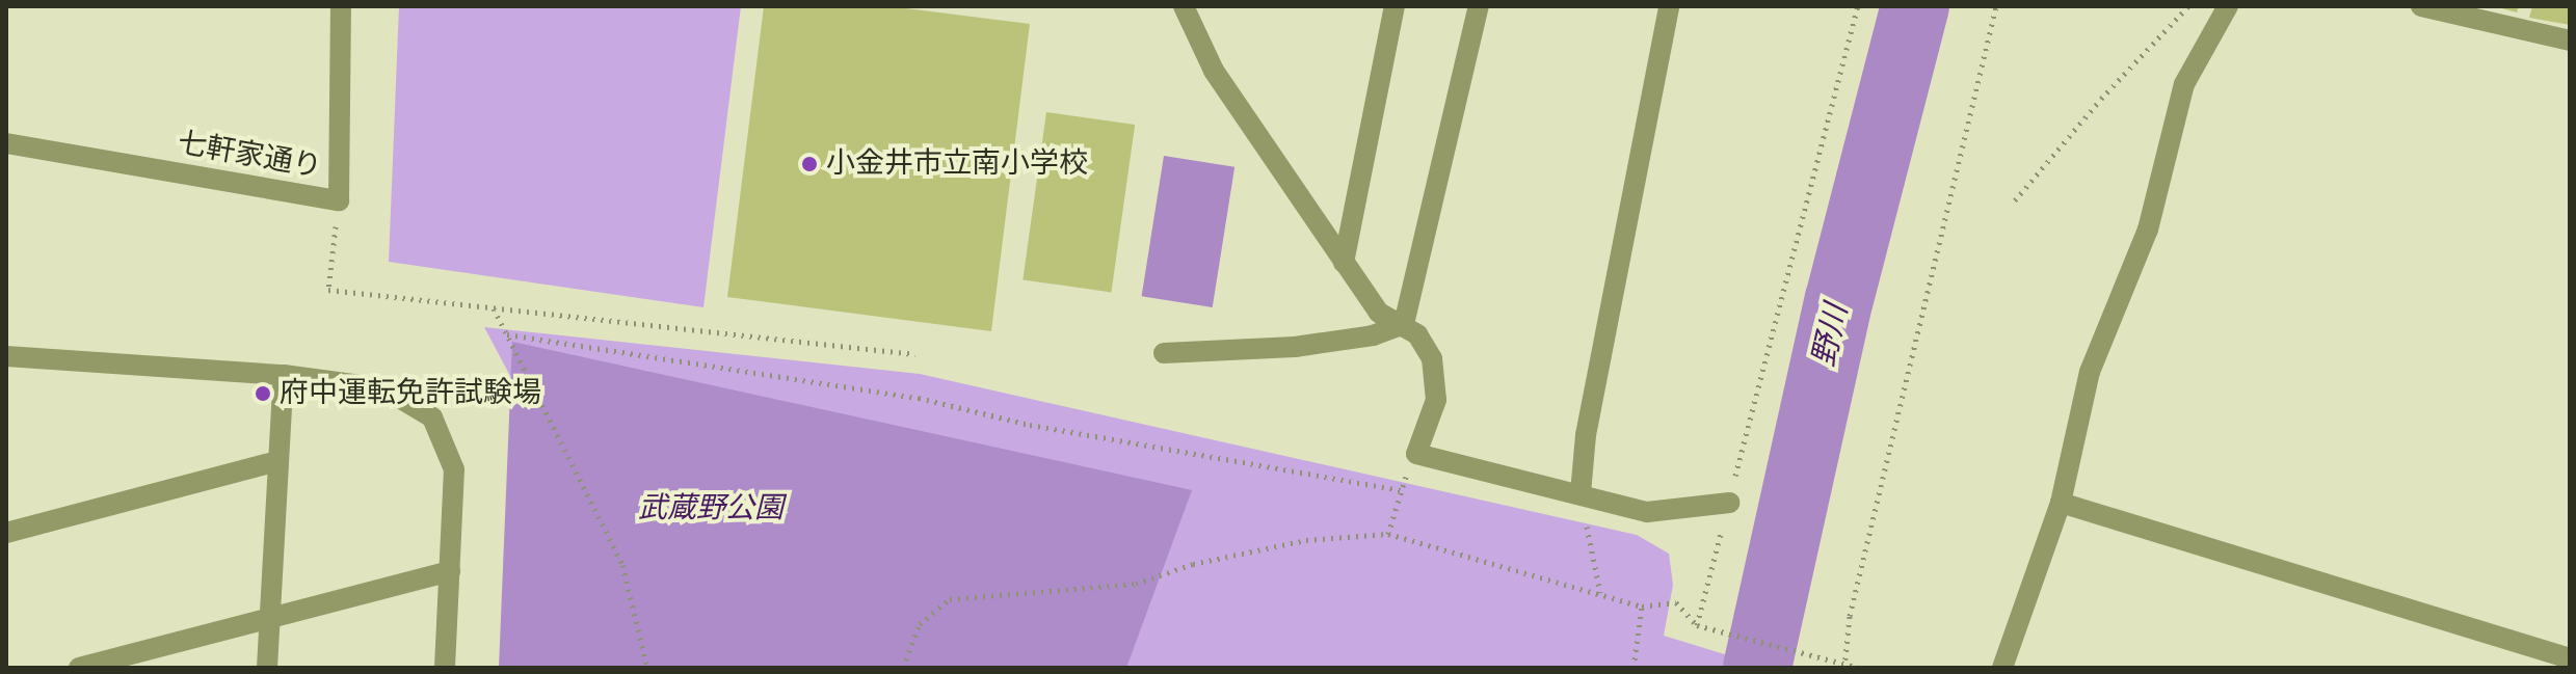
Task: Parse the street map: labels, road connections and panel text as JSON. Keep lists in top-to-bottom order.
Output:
{
  "streets": {
    "street": ["七軒家通り"]
  },
  "water": ["野川"],
  "parks": ["武蔵野公園"],
  "places": ["小金井市立南小学校", "府中運転免許試験場"]
}
